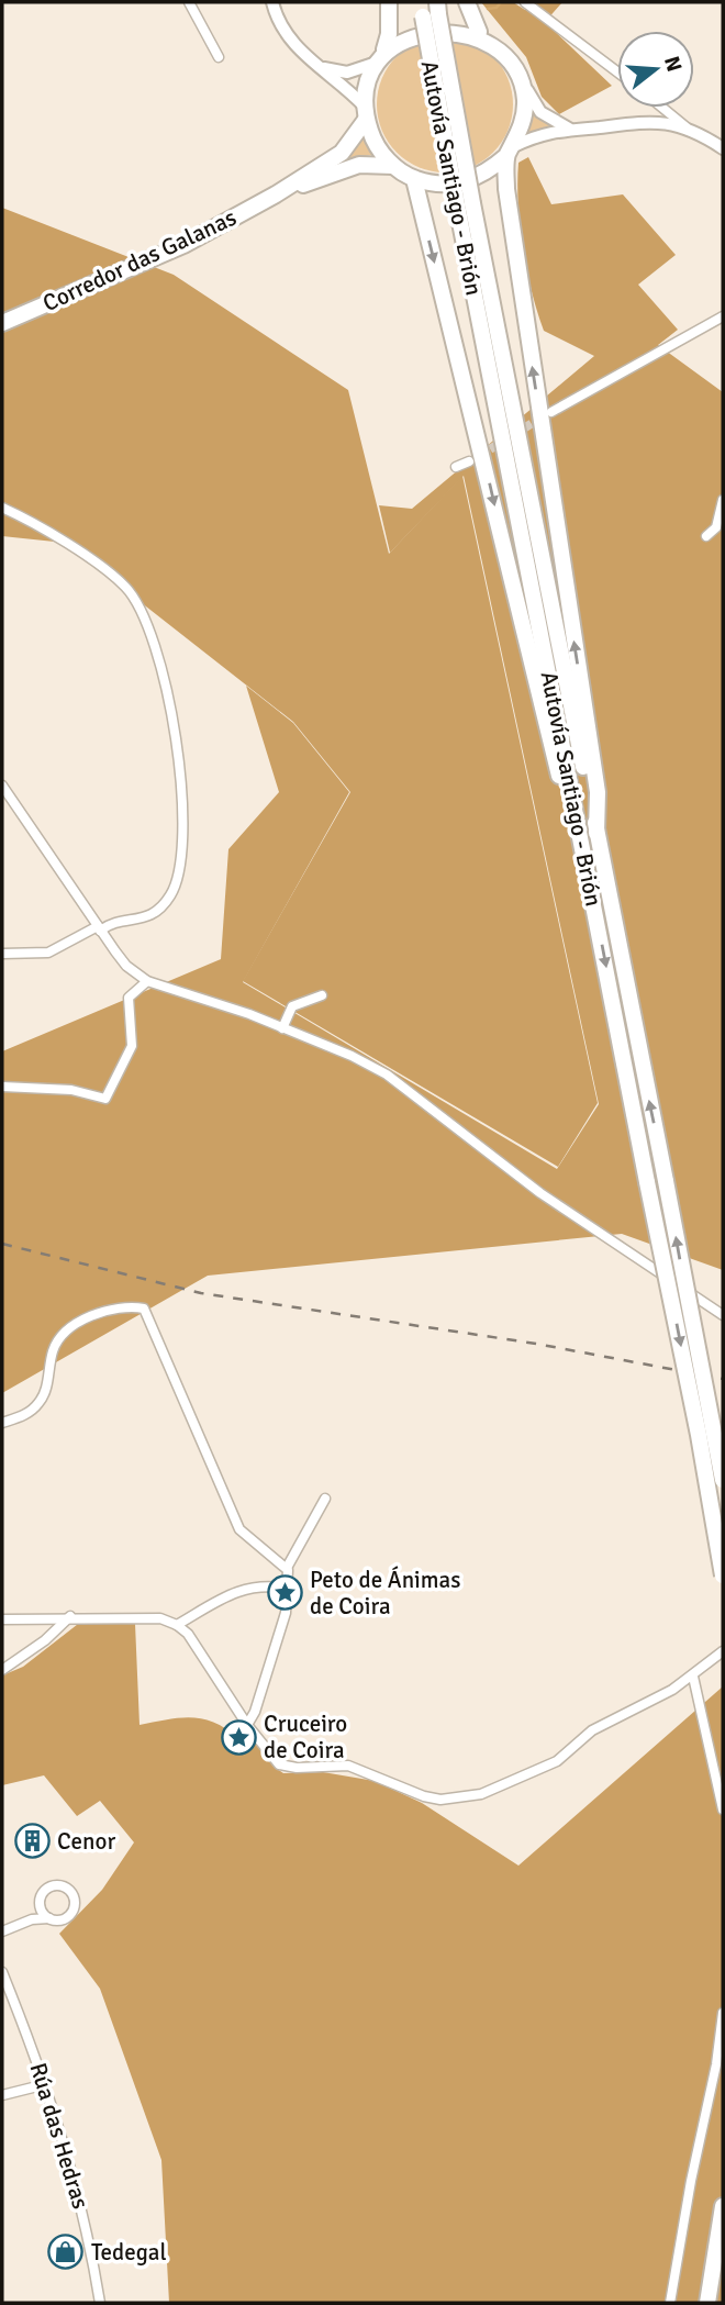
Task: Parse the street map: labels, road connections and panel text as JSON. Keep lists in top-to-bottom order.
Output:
{
  "streets": {
    "highway": ["Autovía Santiago - Brión", "Corredor das Galanas"],
    "street": ["Rúa das Hedras"]
  },
  "places": {
    "place": ["Peto de Ánimas de Coira", "Cruceiro de Coira"],
    "building": ["Cenor"],
    "shop": ["Tedegal"]
  },
  "north": "right"
}
